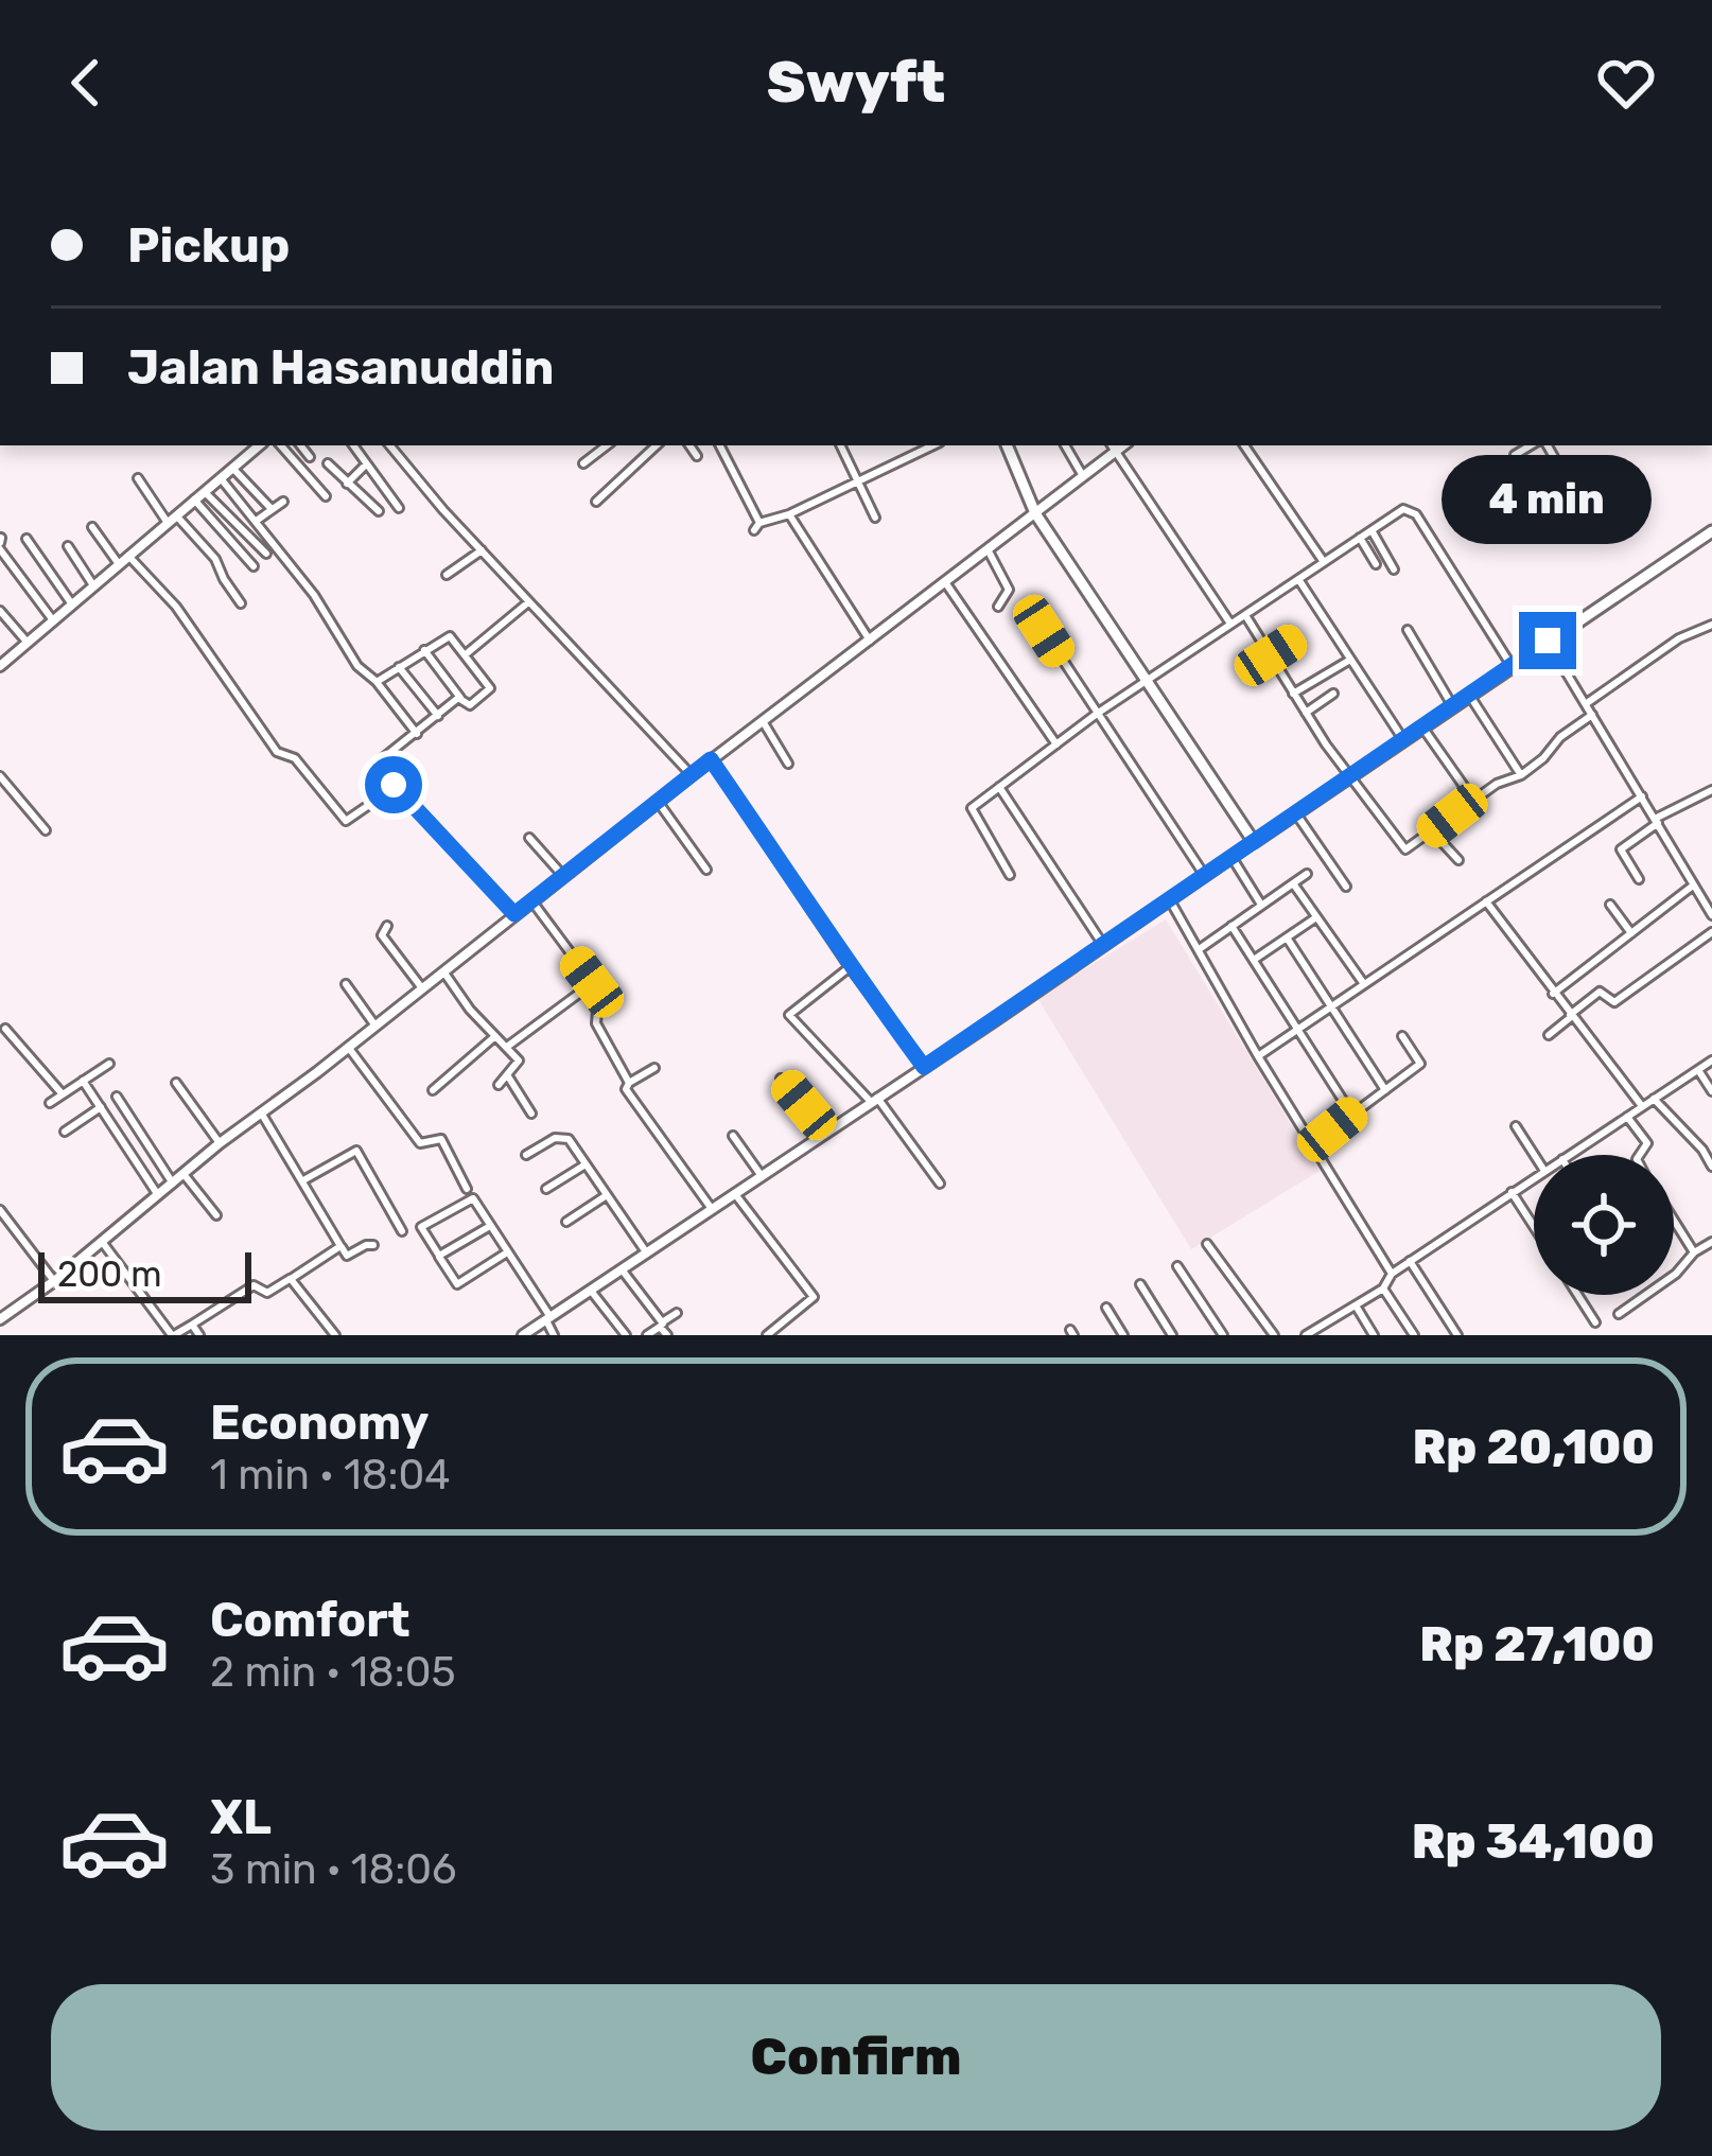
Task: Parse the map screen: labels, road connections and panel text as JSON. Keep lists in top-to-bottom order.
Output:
{
  "scale_bar": "200 m",
  "page": {
    "header": "Swyft",
    "banner": ["Pickup", "Jalan Hasanuddin"],
    "bubble": "4 min",
    "scale": "200 m",
    "list": [
      {
        "name": "Economy",
        "note": "1 min · 18:04",
        "value": "Rp 20,100"
      },
      {
        "name": "Comfort",
        "note": "2 min · 18:05",
        "value": "Rp 27,100"
      },
      {
        "name": "XL",
        "note": "3 min · 18:06",
        "value": "Rp 34,100"
      }
    ],
    "buttons": "Confirm"
  }
}
